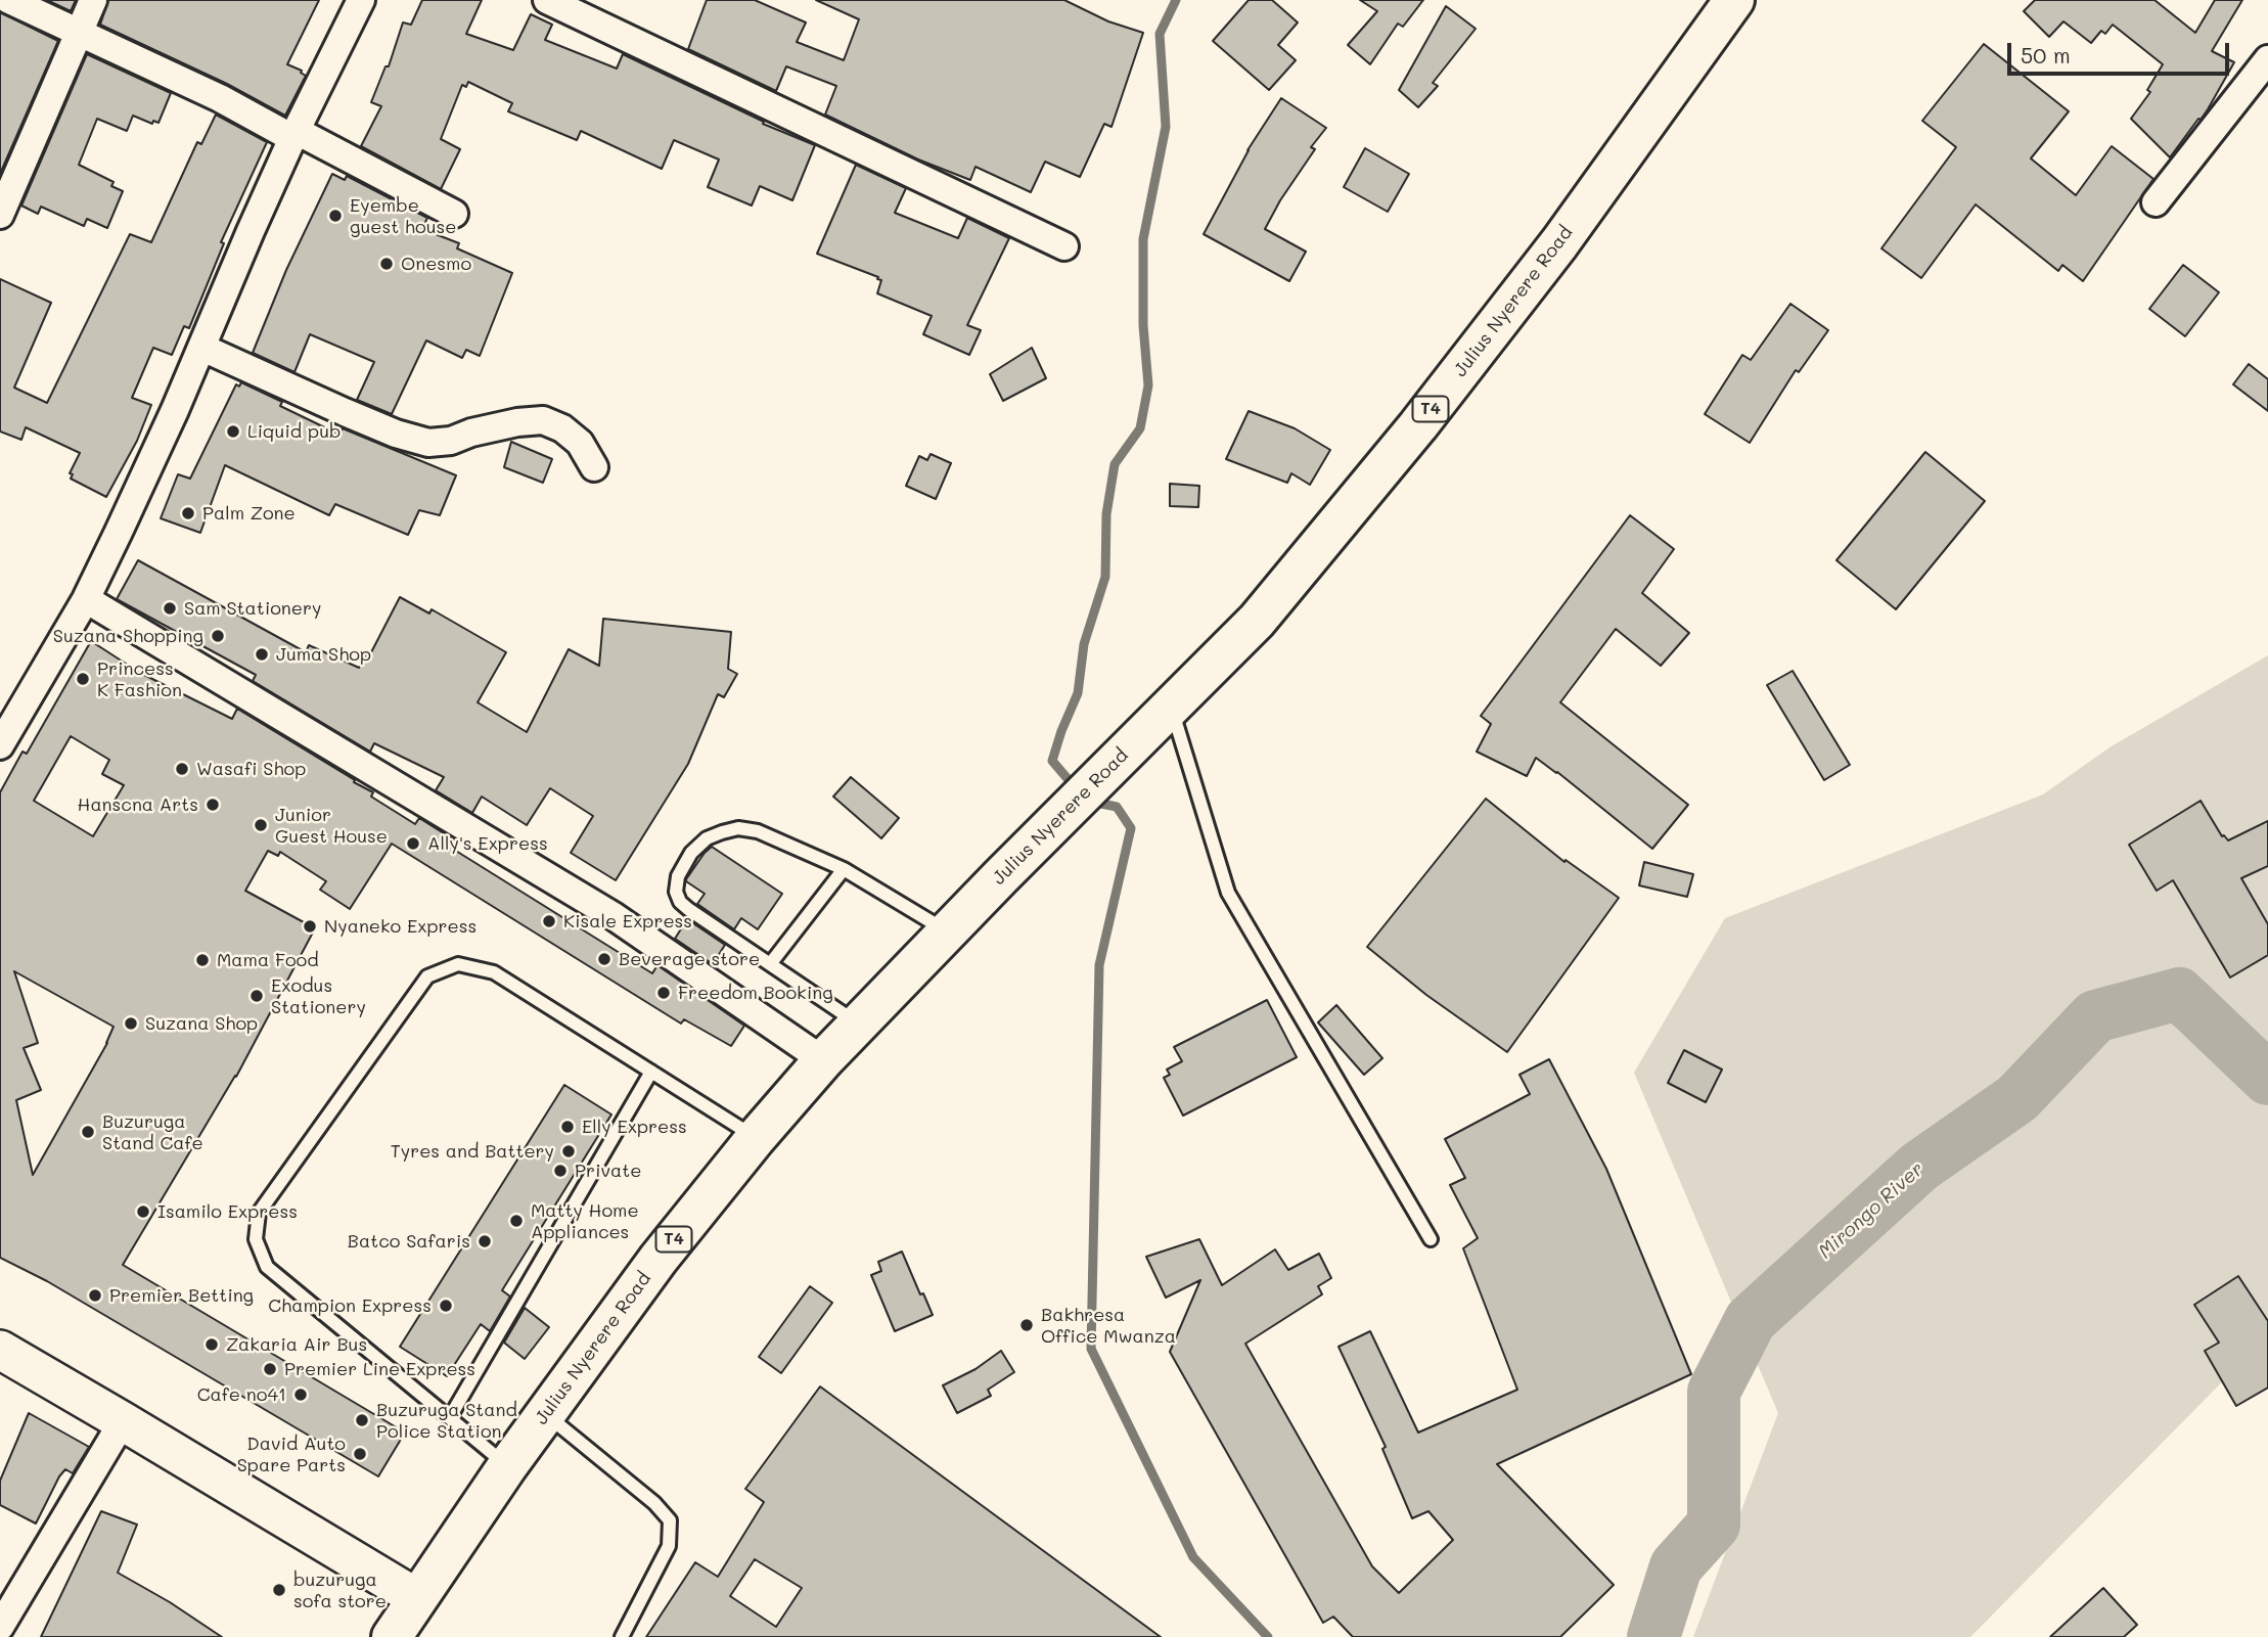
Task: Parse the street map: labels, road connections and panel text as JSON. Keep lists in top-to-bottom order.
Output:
{
  "streets": {
    "highway": ["Julius Nyerere Road", "T4"]
  },
  "water": ["Mirongo River"],
  "places": [
    "Eyembe guest house",
    "Onesmo",
    "Liquid pub",
    "Palm Zone",
    "Sam Stationery",
    "Suzana Shopping",
    "Juma Shop",
    "Princess K Fashion",
    "Wasafi Shop",
    "Hanscna Arts",
    "Junior Guest House",
    "Ally's Express",
    "Kisale Express",
    "Nyaneko Express",
    "Beverage store",
    "Mama Food",
    "Freedom Booking",
    "Exodus Stationery",
    "Suzana Shop",
    "Elly Express",
    "Buzuruga Stand Cafe",
    "Tyres and Battery",
    "Private",
    "Isamilo Express",
    "Matty Home Appliances",
    "Batco Safaris",
    "Premier Betting",
    "Champion Express",
    "Bakhresa Office Mwanza",
    "Zakaria Air Bus",
    "Premier Line Express",
    "Cafe no41",
    "Buzuruga Stand Police Station",
    "David Auto Spare Parts",
    "buzuruga sofa store"
  ],
  "scale_bar": "50 m"
}
